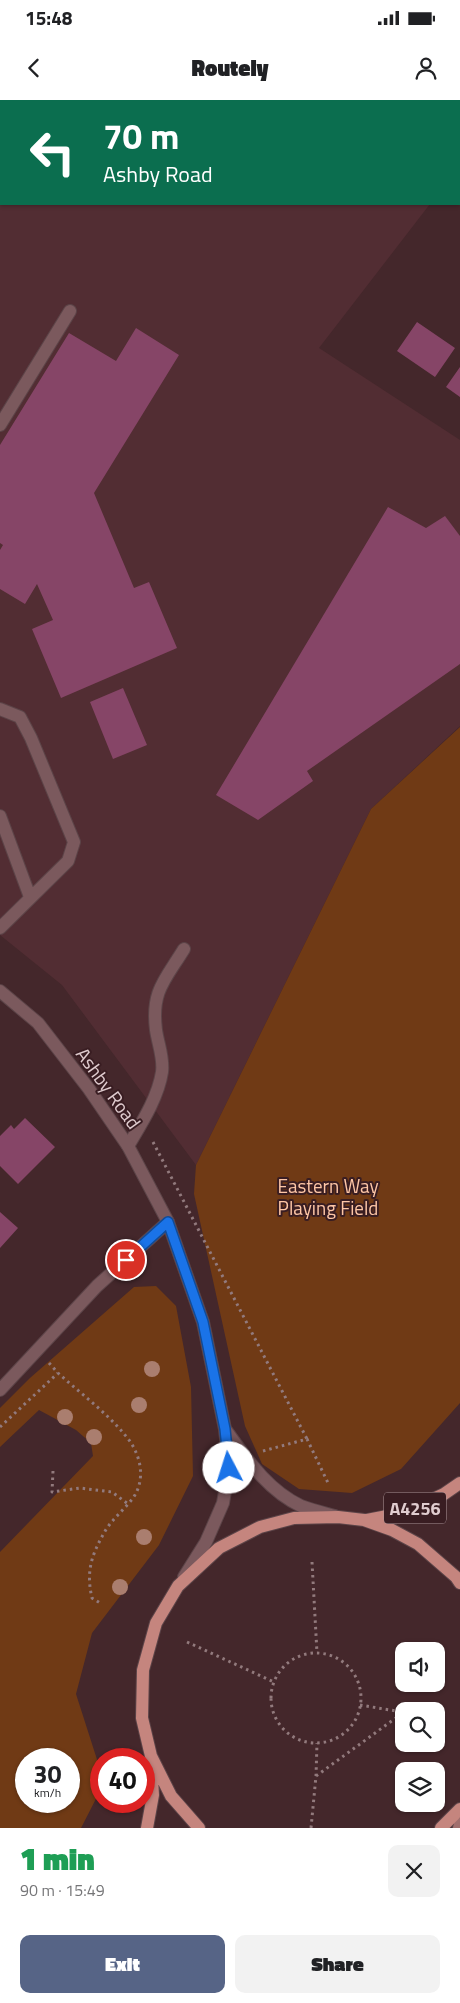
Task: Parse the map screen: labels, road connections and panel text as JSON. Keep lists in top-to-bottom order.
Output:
{
  "streets": {
    "main road": ["A4256"],
    "street": ["Ashby Road"]
  },
  "parks": ["Eastern Way Playing Field"],
  "page": {
    "status": "15:48",
    "header": "Routely",
    "turn": ["70 m", "Ashby Road"],
    "speed": "30 km/h",
    "limit": "40",
    "heading": ["1 min", "90 m · 15:49"],
    "buttons": ["Exit", "Share"]
  }
}
